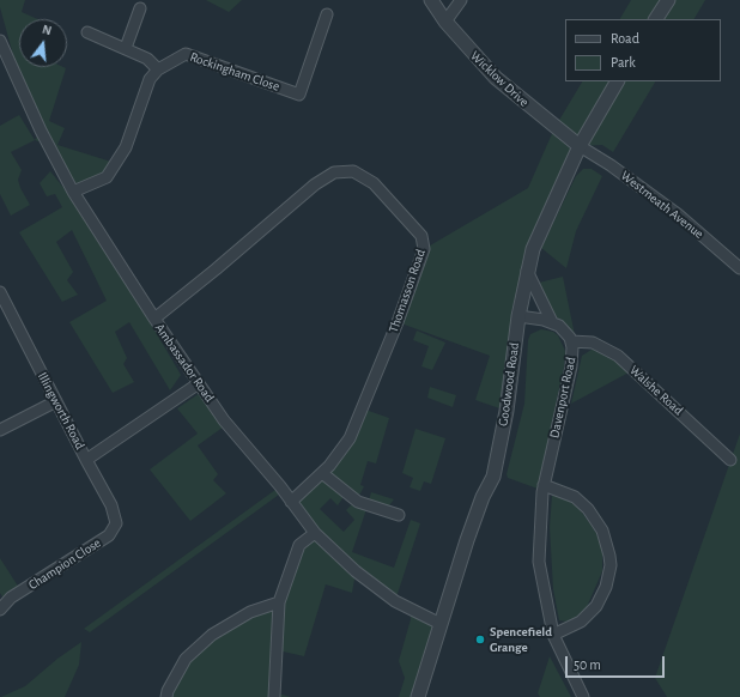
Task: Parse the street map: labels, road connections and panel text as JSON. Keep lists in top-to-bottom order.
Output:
{
  "streets": {
    "street": [
      "Rockingham Close",
      "Wicklow Drive",
      "Westmeath Avenue",
      "Thomasson Road",
      "Ambassador Road",
      "Goodwood Road",
      "Walshe Road",
      "Davenport Road",
      "Illingworth Road",
      "Champion Close"
    ]
  },
  "crossings": [
    ["Rockingham Close", "Ambassador Road"],
    ["Wicklow Drive", "Westmeath Avenue"],
    ["Wicklow Drive", "Goodwood Road"],
    ["Westmeath Avenue", "Goodwood Road"],
    ["Thomasson Road", "Ambassador Road"],
    ["Ambassador Road", "Goodwood Road"],
    ["Ambassador Road", "Illingworth Road"],
    ["Walshe Road", "Davenport Road"],
    ["Illingworth Road", "Champion Close"]
  ],
  "places": ["Spencefield Grange"],
  "legend": ["Road", "Park"],
  "scale_bar": "50 m",
  "north": "top"
}
